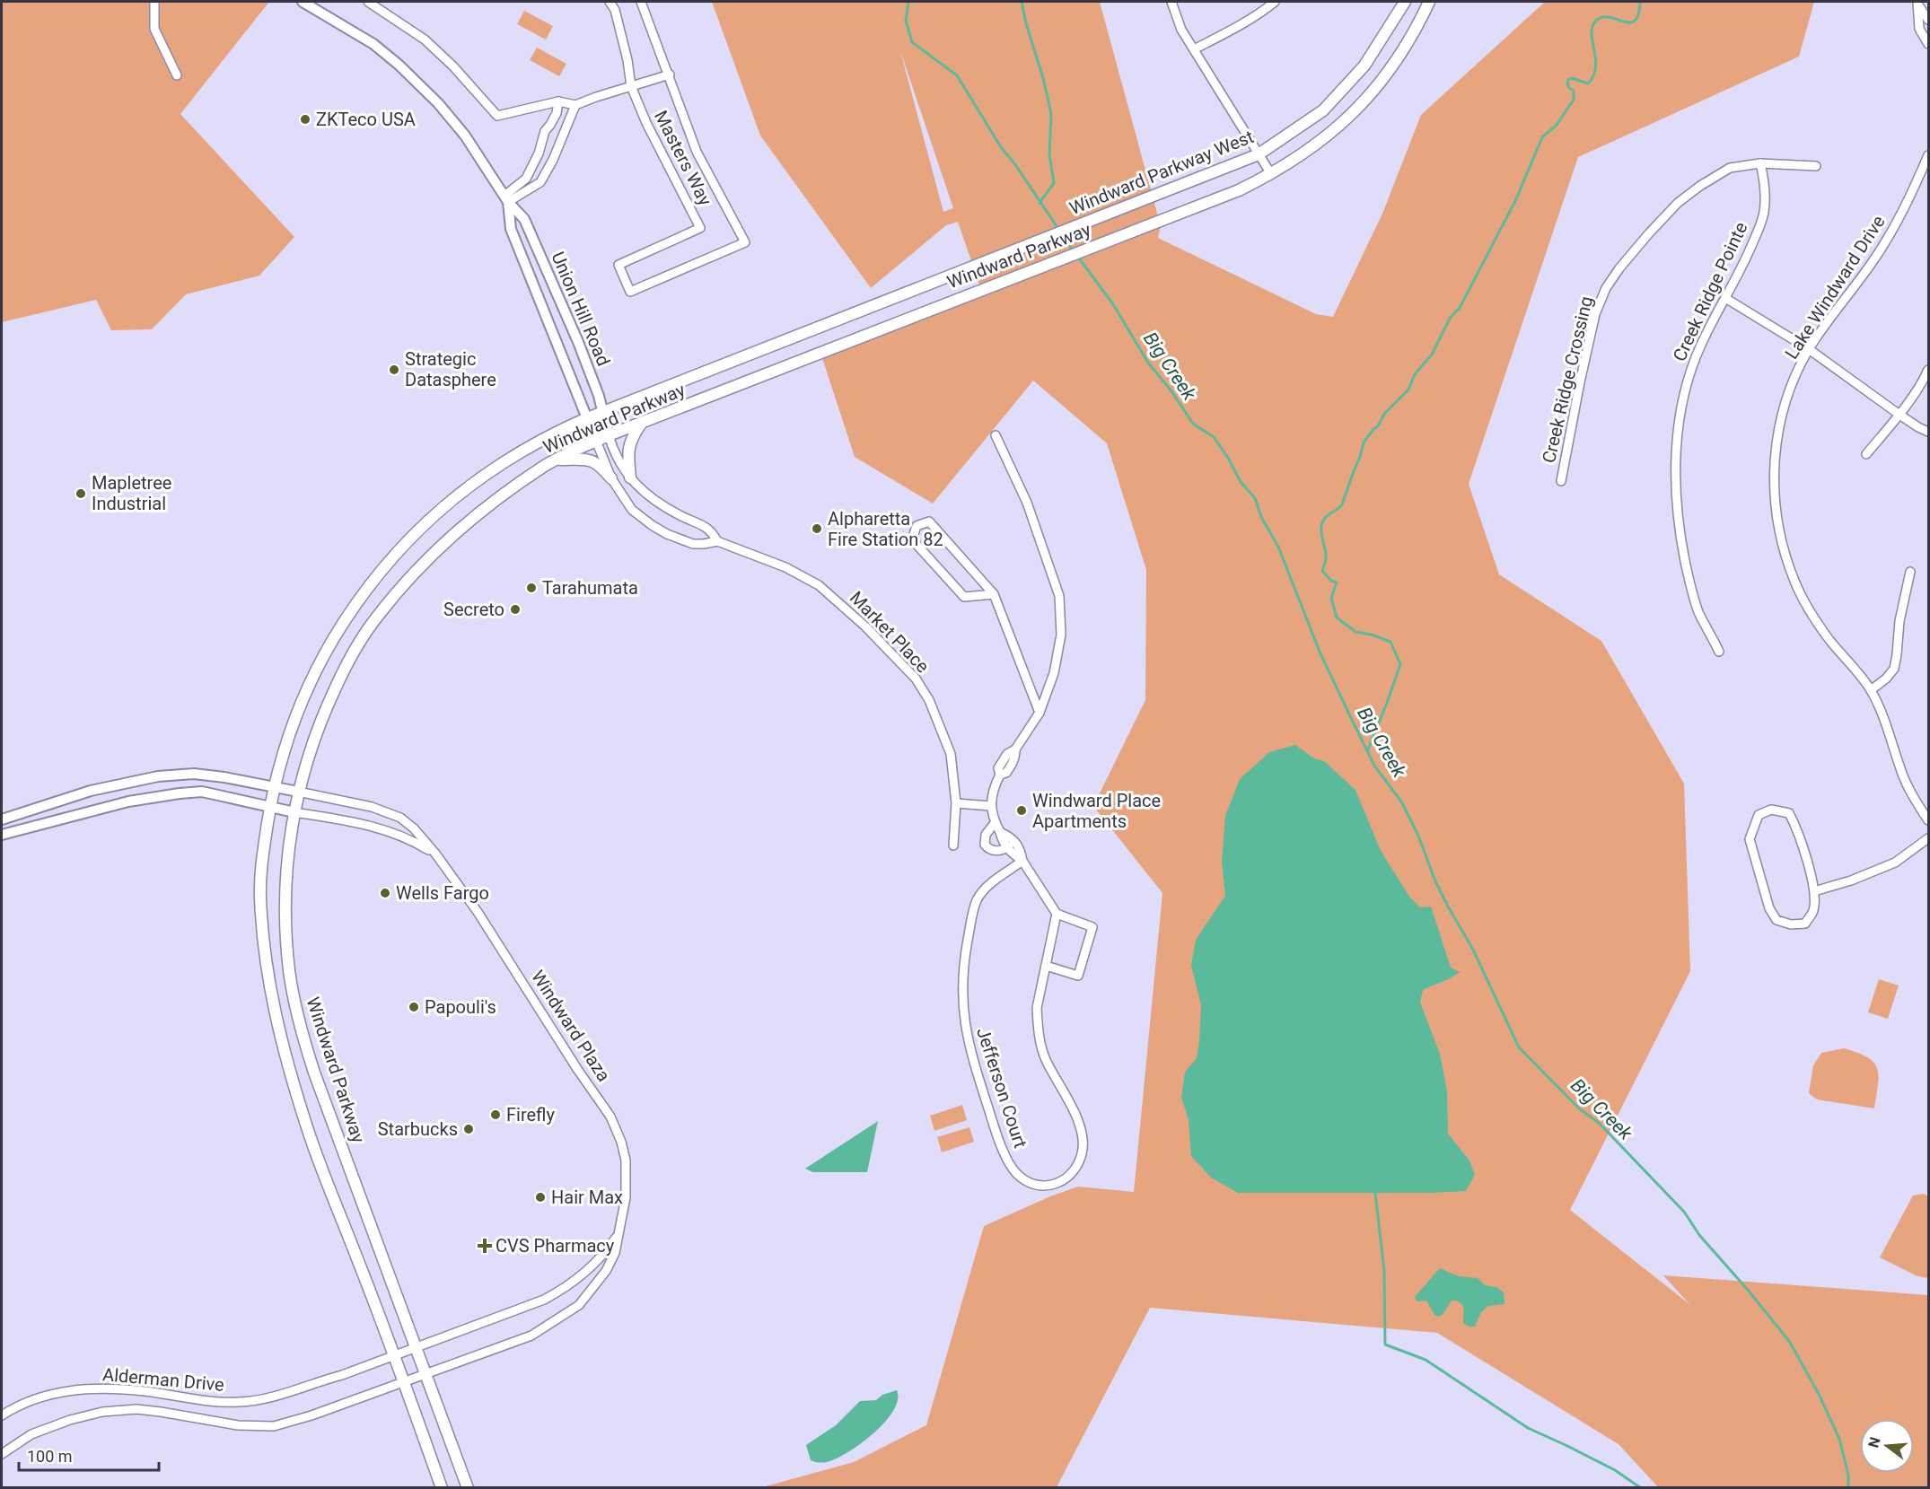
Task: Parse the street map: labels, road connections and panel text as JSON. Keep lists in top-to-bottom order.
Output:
{
  "streets": {
    "main road": ["Windward Parkway West", "Windward Parkway"],
    "street": [
      "Masters Way",
      "Lake Windward Drive",
      "Creek Ridge Pointe",
      "Union Hill Road",
      "Creek Ridge Crossing",
      "Market Place",
      "Windward Plaza",
      "Jefferson Court",
      "Alderman Drive"
    ]
  },
  "crossings": [
    ["Windward Parkway West", "Windward Parkway"],
    ["Windward Parkway", "Union Hill Road"],
    ["Windward Parkway", "Market Place"],
    ["Windward Parkway", "Windward Plaza"],
    ["Windward Parkway", "Alderman Drive"],
    ["Creek Ridge Pointe", "Creek Ridge Crossing"],
    ["Union Hill Road", "Market Place"],
    ["Windward Plaza", "Alderman Drive"]
  ],
  "water": ["Big Creek"],
  "places": {
    "other": [
      "ZKTeco USA",
      "Strategic Datasphere",
      "Mapletree Industrial",
      "Alpharetta Fire Station 82",
      "Tarahumata",
      "Secreto",
      "Windward Place Apartments",
      "Wells Fargo",
      "Papouli's",
      "Firefly",
      "Starbucks",
      "Hair Max"
    ],
    "health": ["CVS Pharmacy"]
  },
  "scale_bar": "100 m",
  "north": "left"
}
